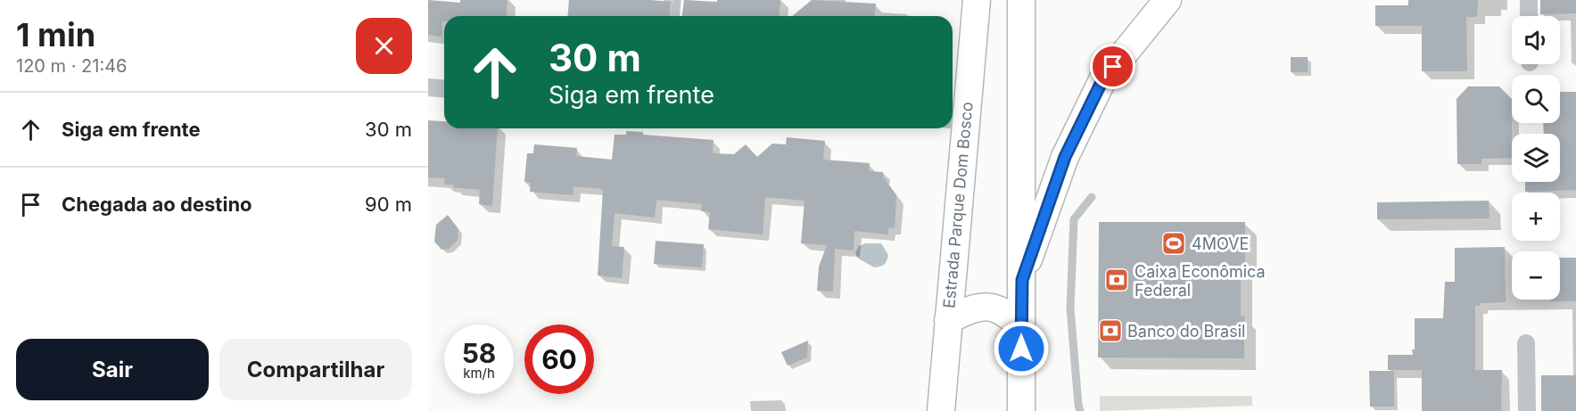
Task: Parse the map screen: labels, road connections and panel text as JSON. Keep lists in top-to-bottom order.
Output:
{
  "streets": {
    "main road": ["Estrada Parque Dom Bosco"]
  },
  "places": {
    "sports": ["4MOVE"],
    "bank": ["Caixa Econômica Federal", "Banco do Brasil"]
  },
  "page": {
    "heading": ["1 min", "120 m · 21:46"],
    "map_buttons": ["+", "−"],
    "turn": ["30 m", "Siga em frente"],
    "list": [
      {
        "name": "Siga em frente",
        "value": "30 m"
      },
      {
        "name": "Chegada ao destino",
        "value": "90 m"
      }
    ],
    "speed": "58 km/h",
    "limit": "60",
    "buttons": ["Sair", "Compartilhar"]
  }
}
